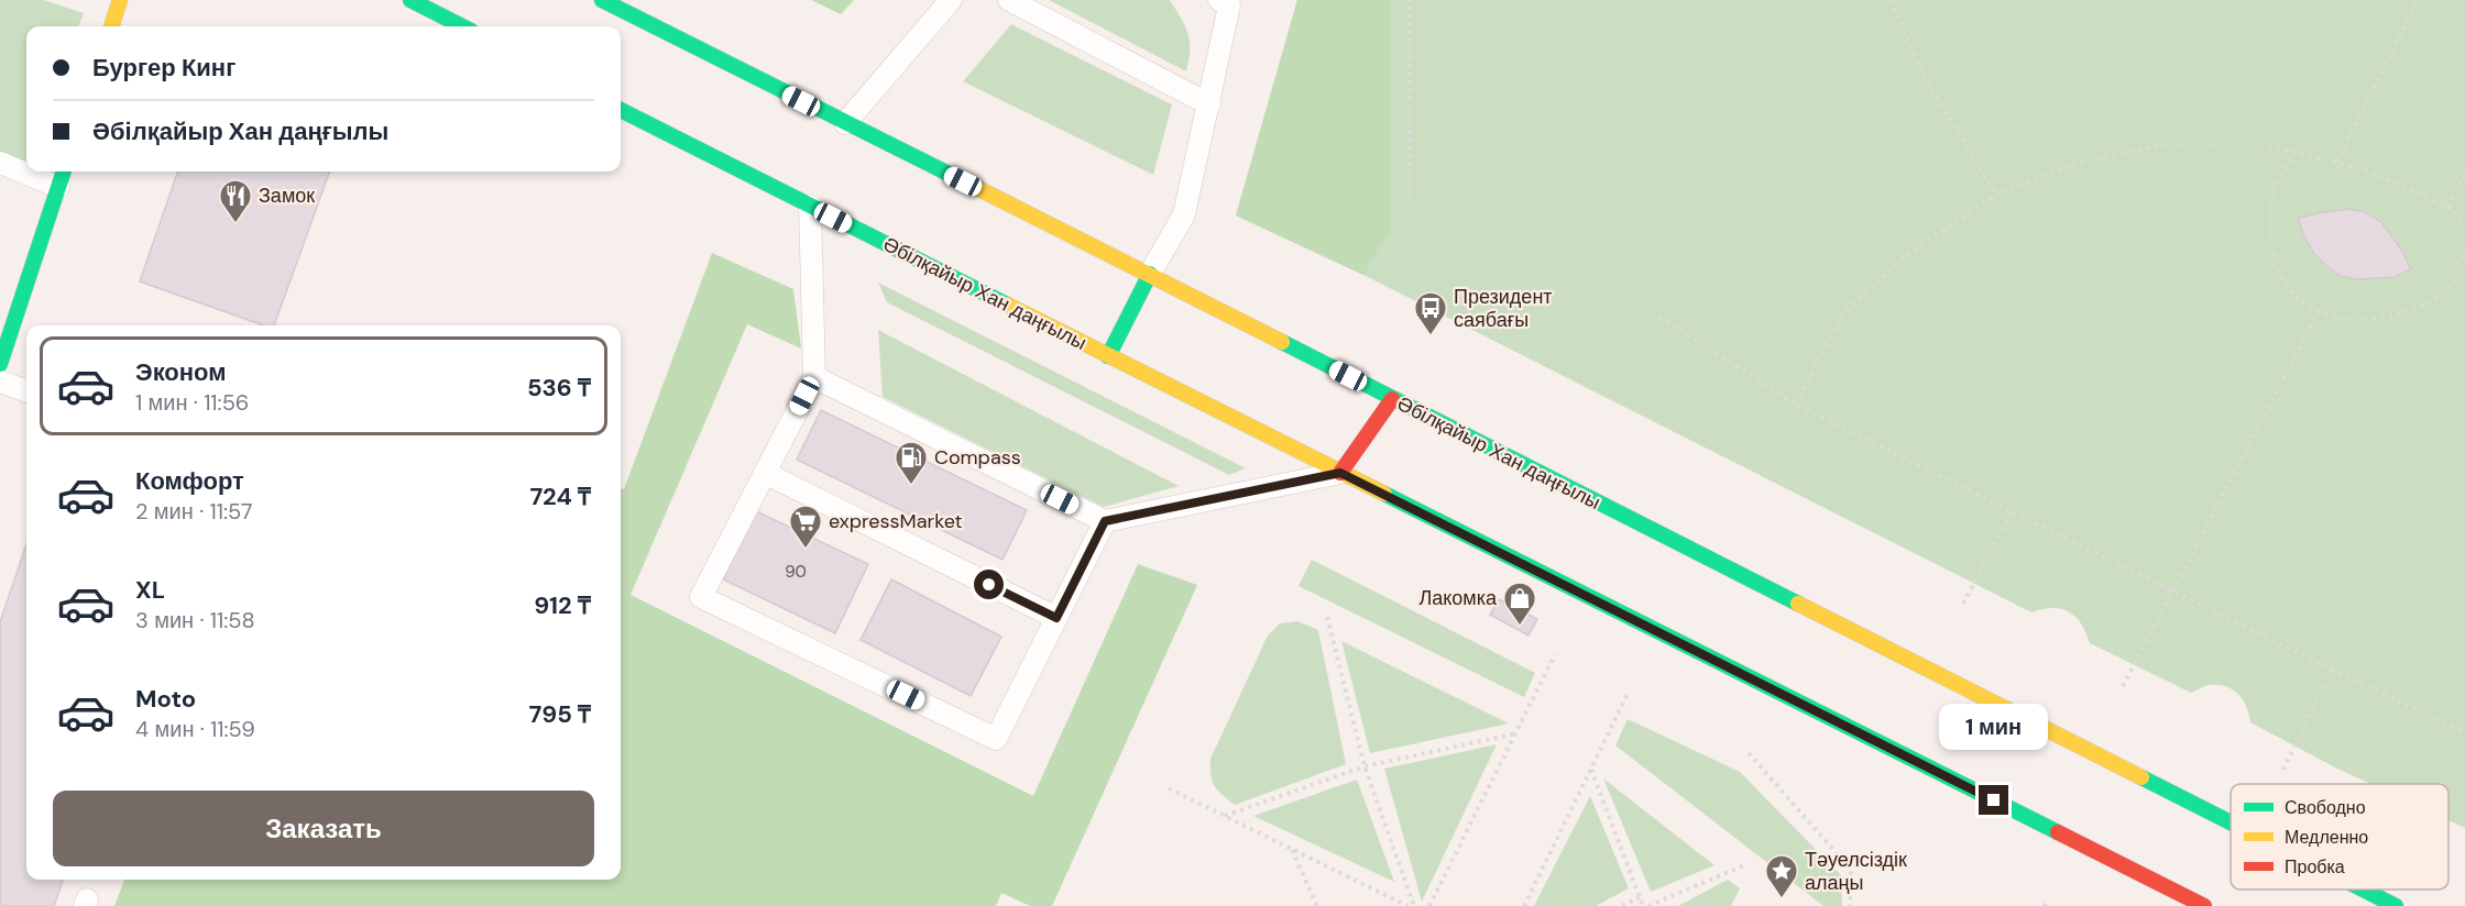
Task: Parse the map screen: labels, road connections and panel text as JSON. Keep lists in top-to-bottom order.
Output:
{
  "streets": {
    "main road": ["Әбілқайыр Хан даңғылы"]
  },
  "places": {
    "restaurant": ["Замок"],
    "bus stop": ["Президент саябағы"],
    "fuel station": ["Compass"],
    "supermarket": ["expressMarket"],
    "shop": ["Лакомка"],
    "place": ["Тәуелсіздік алаңы"]
  },
  "house_numbers": ["90"],
  "legend": ["Свободно", "Медленно", "Пробка"],
  "page": {
    "banner": ["Бургер Кинг", "Әбілқайыр Хан даңғылы"],
    "list": [
      {
        "name": "Эконом",
        "note": "1 мин · 11:56",
        "value": "536 ₸"
      },
      {
        "name": "Комфорт",
        "note": "2 мин · 11:57",
        "value": "724 ₸"
      },
      {
        "name": "XL",
        "note": "3 мин · 11:58",
        "value": "912 ₸"
      },
      {
        "name": "Moto",
        "note": "4 мин · 11:59",
        "value": "795 ₸"
      }
    ],
    "bubble": "1 мин",
    "buttons": "Заказать"
  }
}
